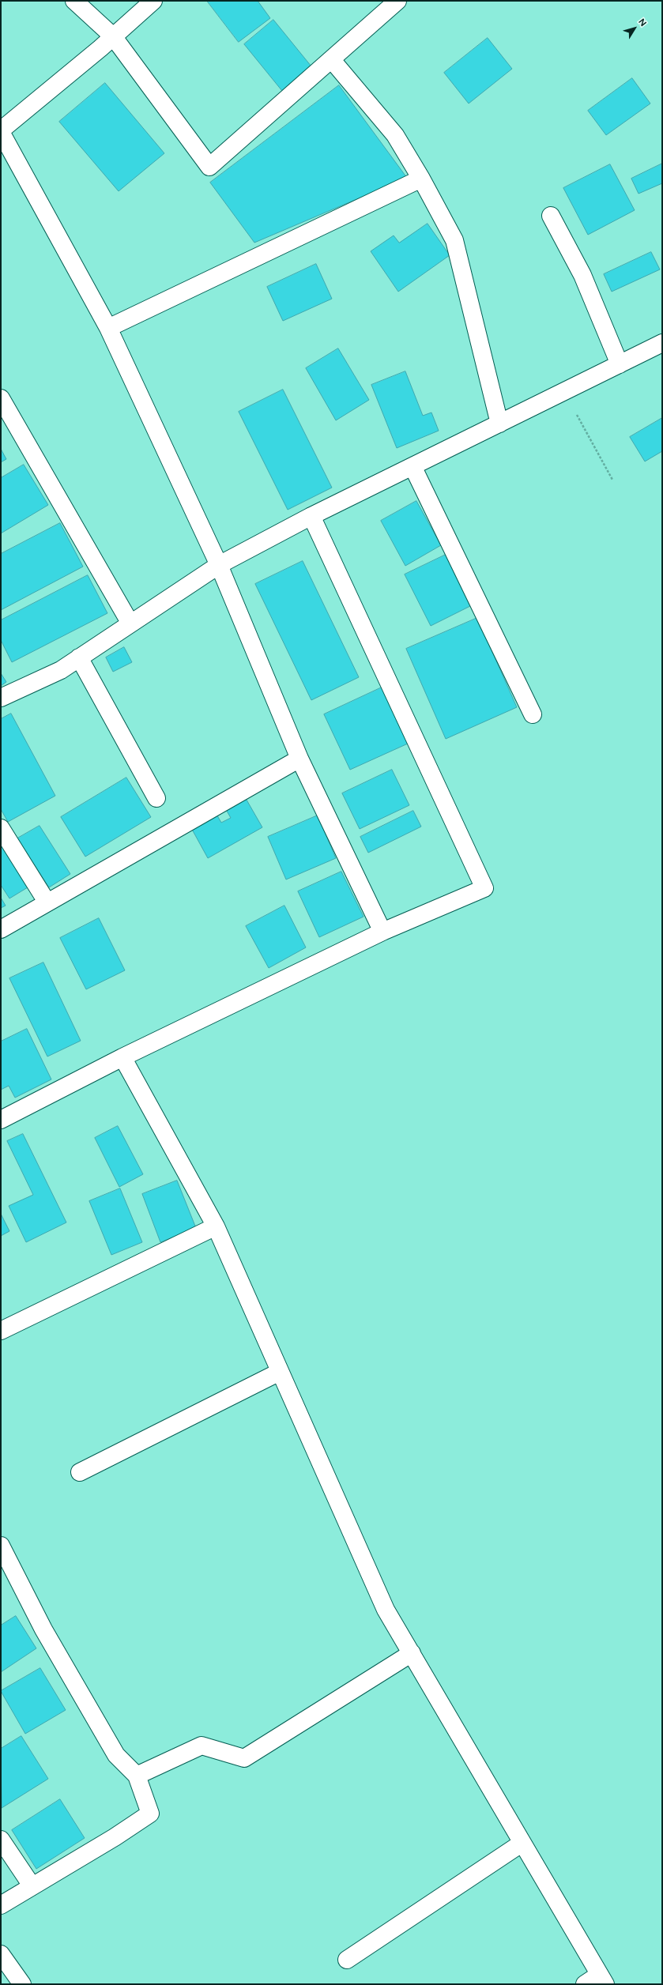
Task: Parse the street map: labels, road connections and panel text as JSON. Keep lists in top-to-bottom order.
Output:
{
  "north": "top right"
}
